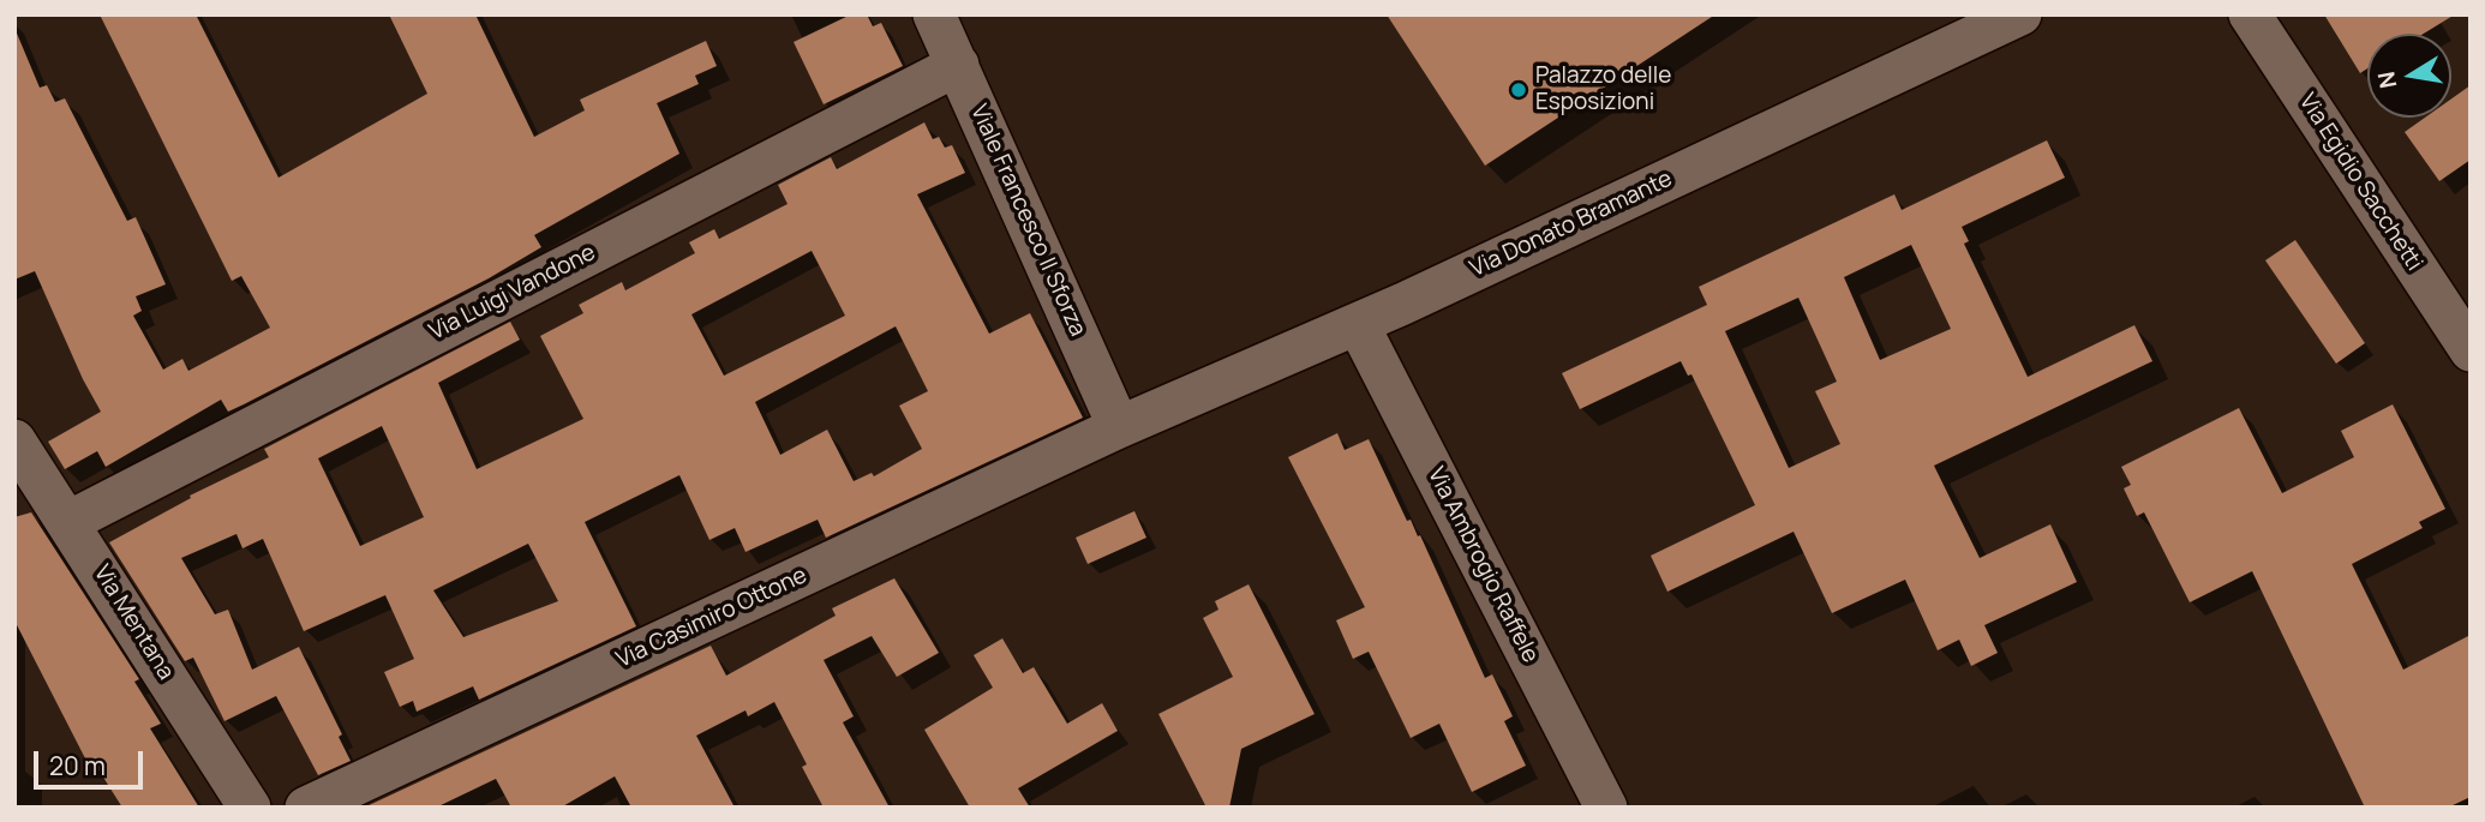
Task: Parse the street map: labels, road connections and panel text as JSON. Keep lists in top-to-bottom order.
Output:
{
  "streets": {
    "street": [
      "Via Egidio Sacchetti",
      "Viale Francesco II Sforza",
      "Via Donato Bramante",
      "Via Luigi Vandone",
      "Via Ambrogio Raffele",
      "Via Casimiro Ottone",
      "Via Mentana"
    ]
  },
  "crossings": [
    ["Viale Francesco II Sforza", "Via Donato Bramante"],
    ["Viale Francesco II Sforza", "Via Luigi Vandone"],
    ["Viale Francesco II Sforza", "Via Casimiro Ottone"],
    ["Via Donato Bramante", "Via Ambrogio Raffele"],
    ["Via Donato Bramante", "Via Casimiro Ottone"],
    ["Via Luigi Vandone", "Via Mentana"]
  ],
  "places": ["Palazzo delle Esposizioni"],
  "scale_bar": "20 m",
  "north": "left"
}
